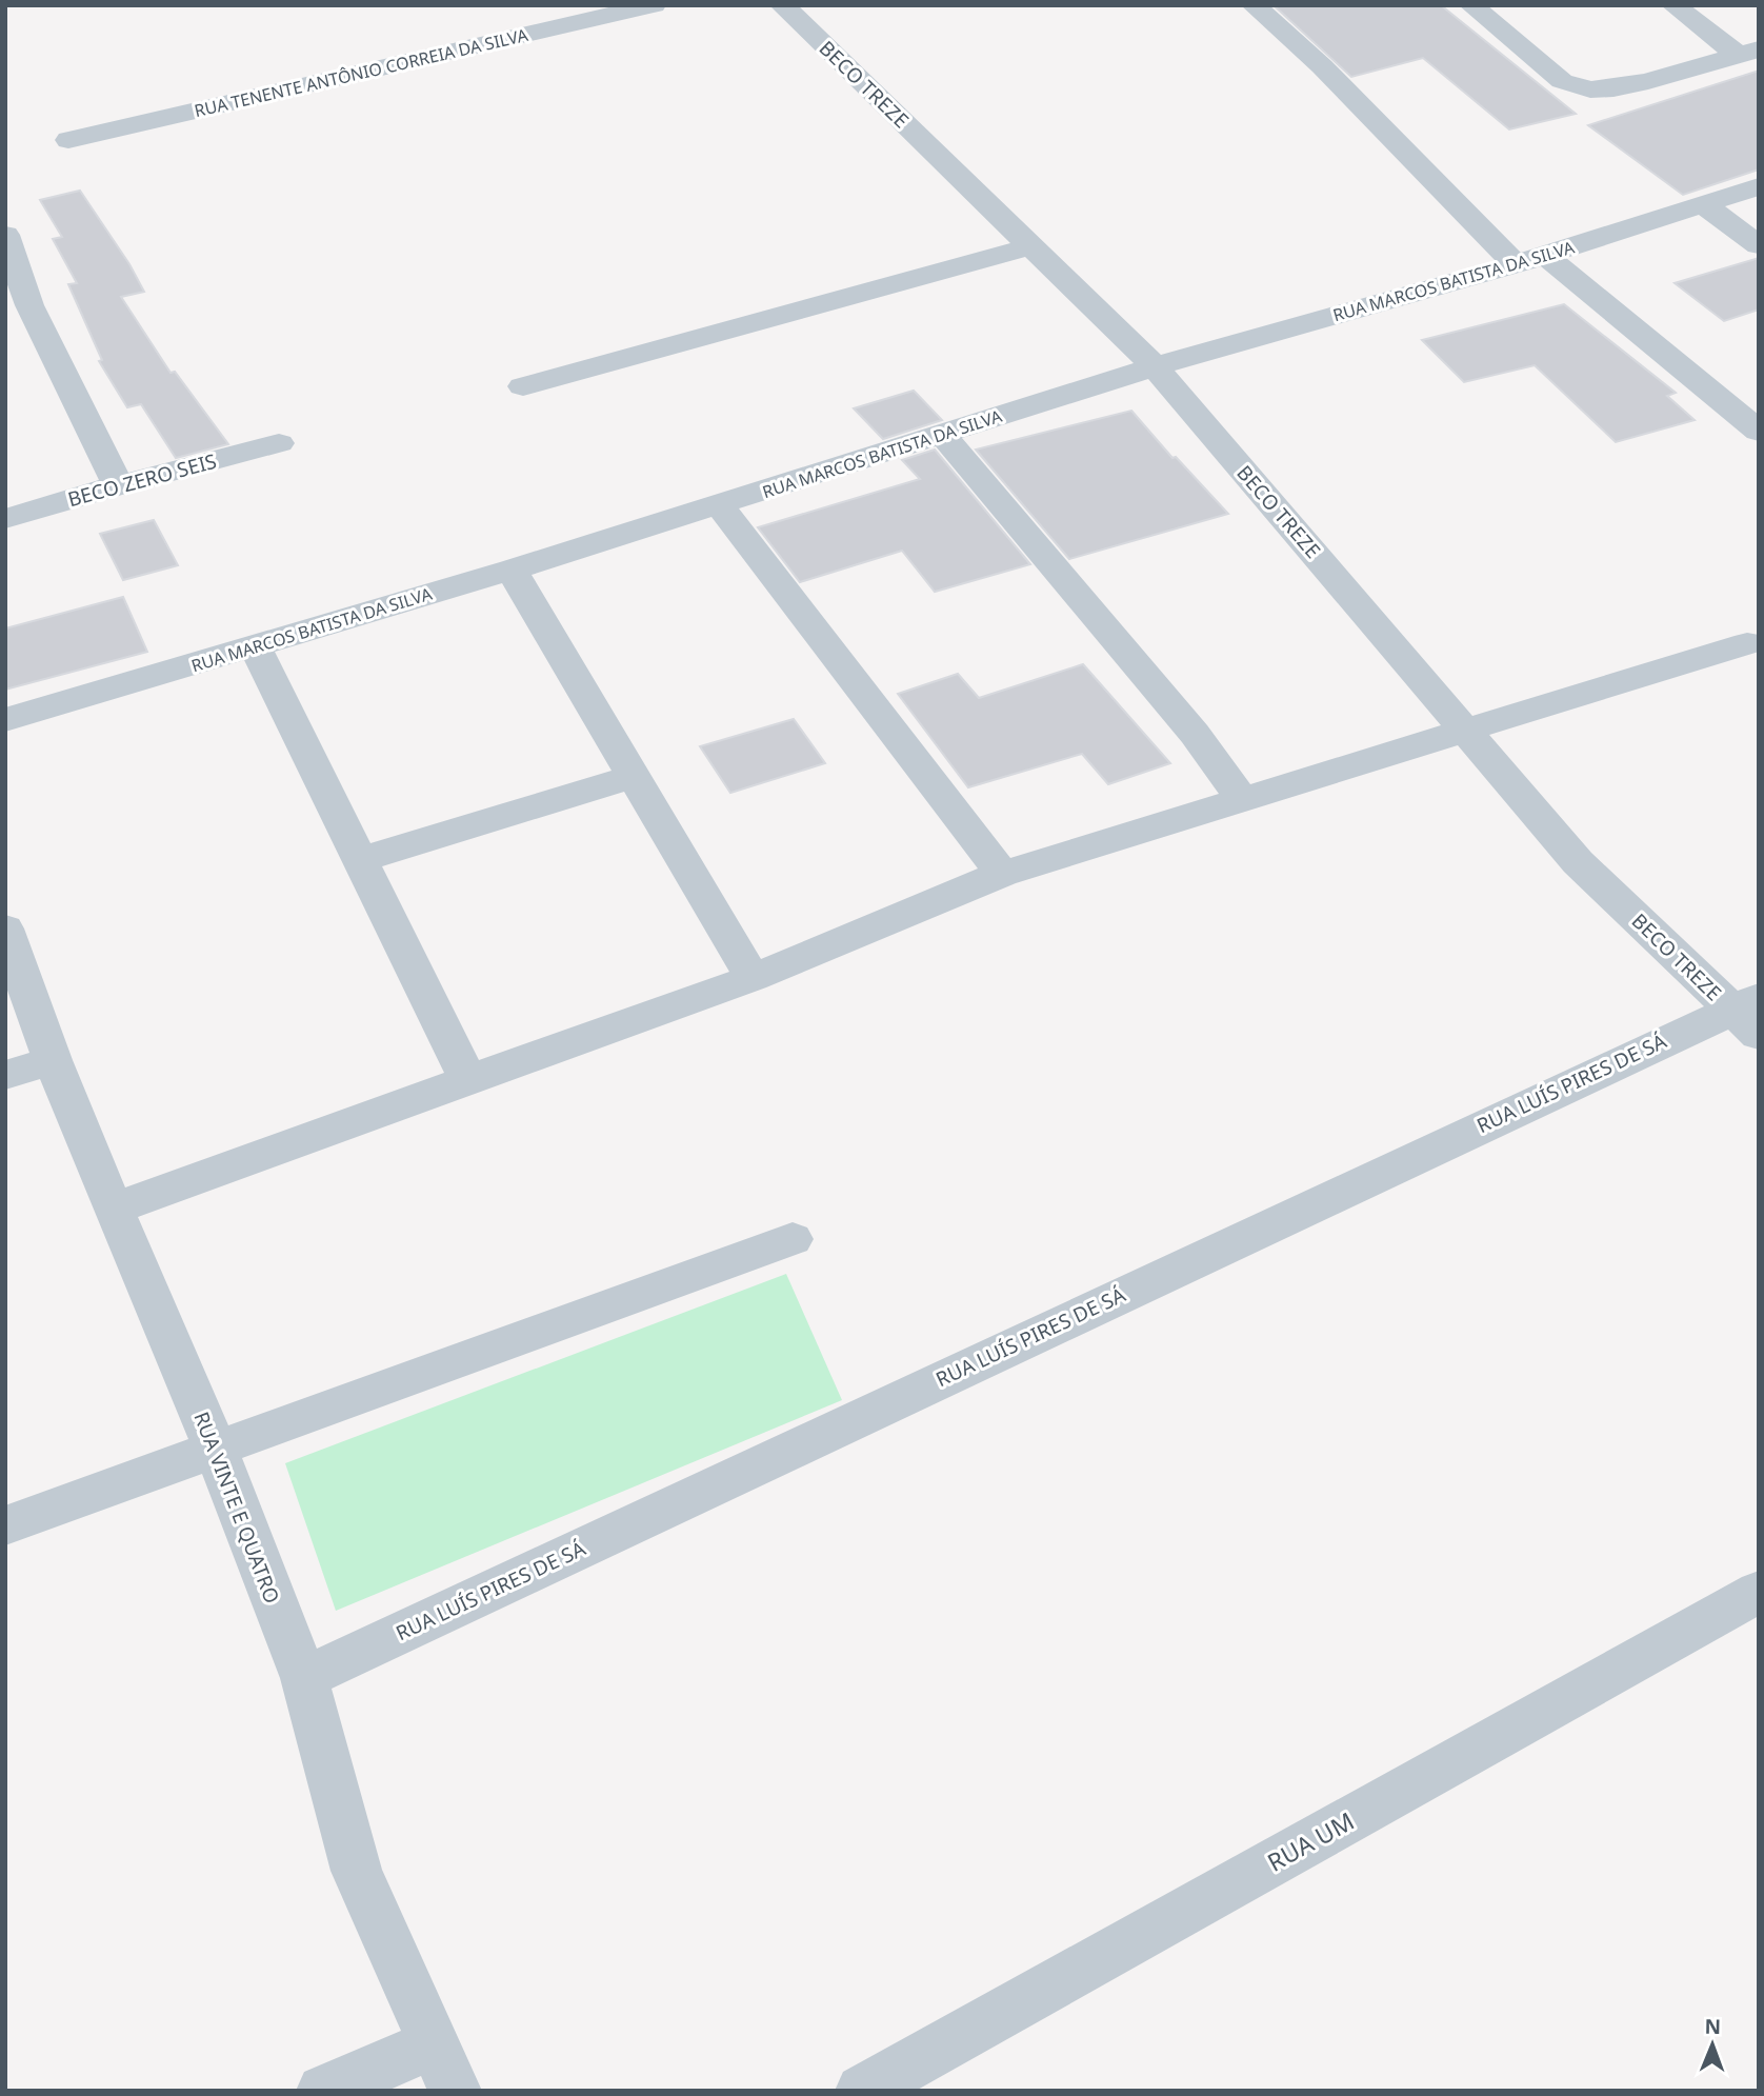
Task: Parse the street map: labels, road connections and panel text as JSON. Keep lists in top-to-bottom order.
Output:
{
  "streets": {
    "street": [
      "RUA TENENTE ANTÔNIO CORREIA DA SILVA",
      "BECO TREZE",
      "RUA MARCOS BATISTA DA SILVA",
      "BECO ZERO SEIS",
      "RUA LUÍS PIRES DE SÁ",
      "RUA VINTE E QUATRO",
      "RUA UM"
    ]
  },
  "crossings": [
    ["BECO TREZE", "RUA MARCOS BATISTA DA SILVA"],
    ["BECO TREZE", "RUA LUÍS PIRES DE SÁ"],
    ["RUA LUÍS PIRES DE SÁ", "RUA VINTE E QUATRO"]
  ],
  "north": "top"
}
